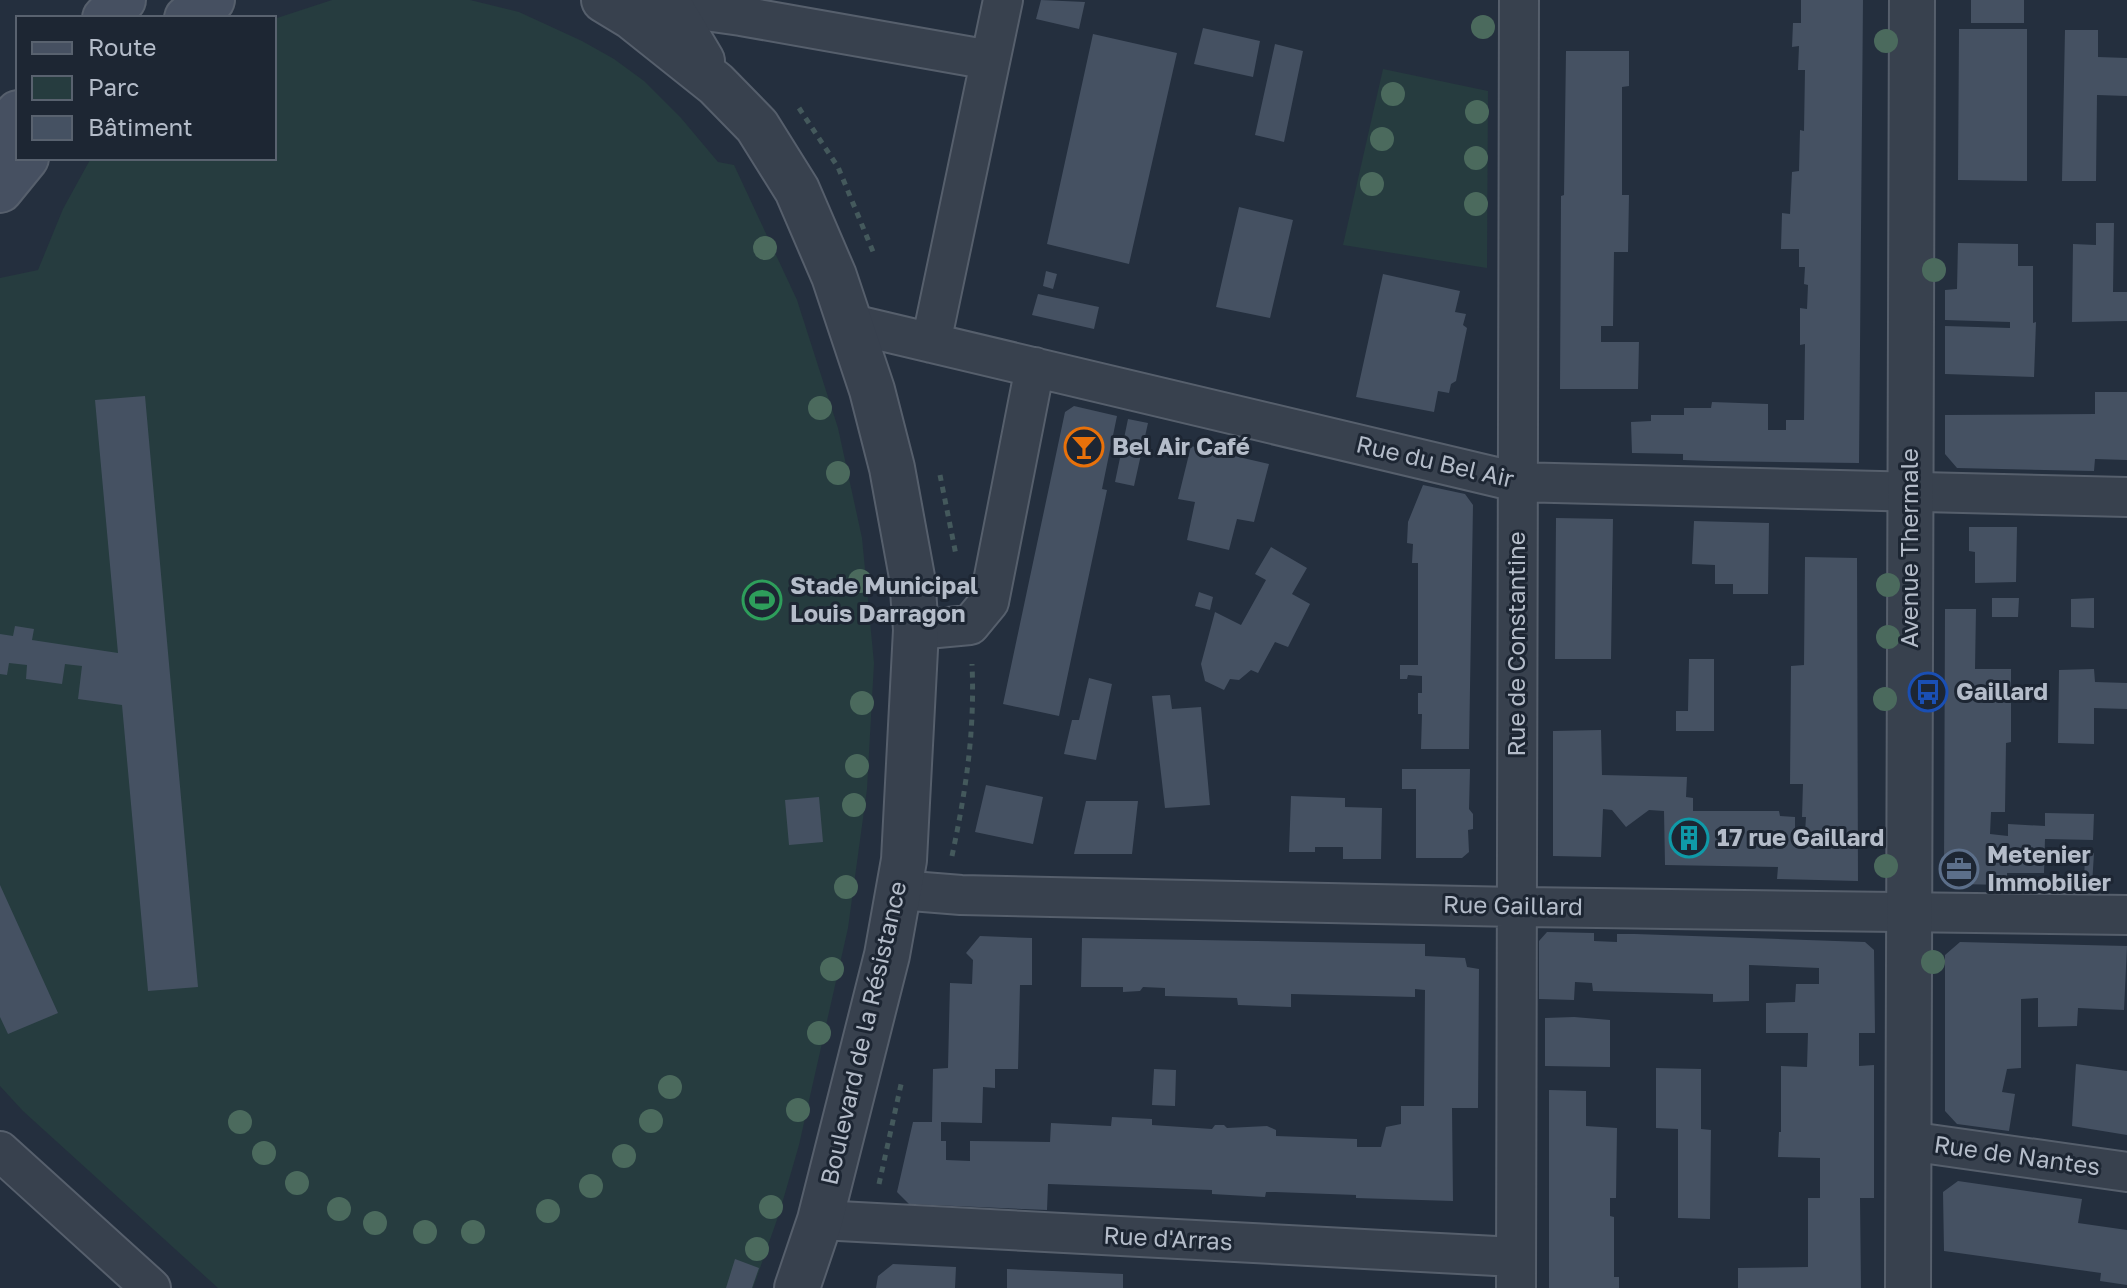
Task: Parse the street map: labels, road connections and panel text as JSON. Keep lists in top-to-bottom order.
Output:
{
  "streets": {
    "street": [
      "Rue du Bel Air",
      "Avenue Thermale",
      "Rue de Constantine",
      "Rue Gaillard",
      "Boulevard de la Résistance",
      "Rue de Nantes",
      "Rue d'Arras"
    ]
  },
  "crossings": [
    ["Rue du Bel Air", "Avenue Thermale"],
    ["Rue du Bel Air", "Rue de Constantine"],
    ["Rue du Bel Air", "Boulevard de la Résistance"],
    ["Avenue Thermale", "Rue Gaillard"],
    ["Avenue Thermale", "Rue de Nantes"],
    ["Rue de Constantine", "Rue Gaillard"],
    ["Rue de Constantine", "Rue d'Arras"],
    ["Rue Gaillard", "Boulevard de la Résistance"],
    ["Boulevard de la Résistance", "Rue d'Arras"]
  ],
  "places": {
    "bar": ["Bel Air Café"],
    "sports": ["Stade Municipal Louis Darragon"],
    "bus stop": ["Gaillard"],
    "building": ["17 rue Gaillard"],
    "office": ["Metenier Immobilier"]
  },
  "legend": ["Route", "Parc", "Bâtiment"]
}
